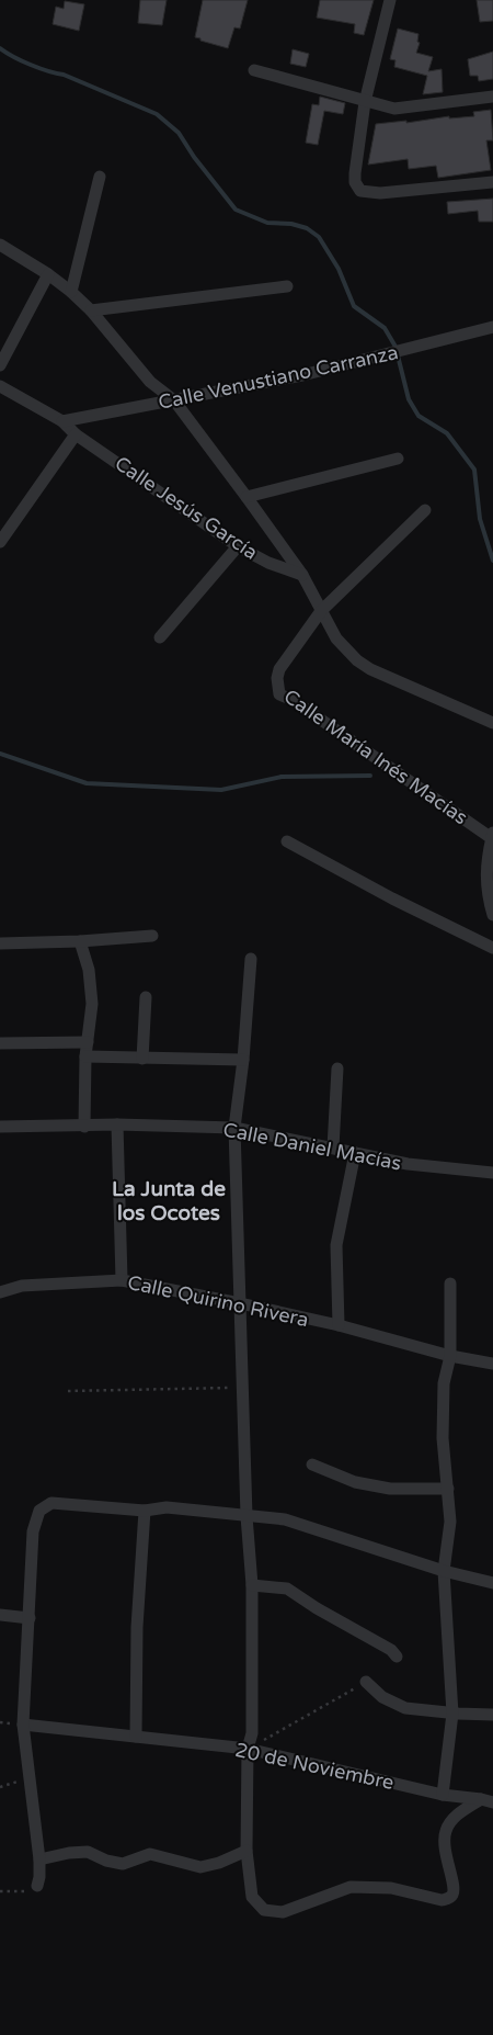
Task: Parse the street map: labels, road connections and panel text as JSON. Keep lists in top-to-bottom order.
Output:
{
  "streets": {
    "street": [
      "Calle Venustiano Carranza",
      "Calle Jesús García",
      "Calle María Inés Macías",
      "Calle Daniel Macías",
      "Calle Quirino Rivera",
      "20 de Noviembre"
    ]
  },
  "crossings": [
    ["Calle Venustiano Carranza", "Calle Jesús García"],
    ["Calle Daniel Macías", "Calle Quirino Rivera"]
  ],
  "districts": ["La Junta de los Ocotes"]
}
